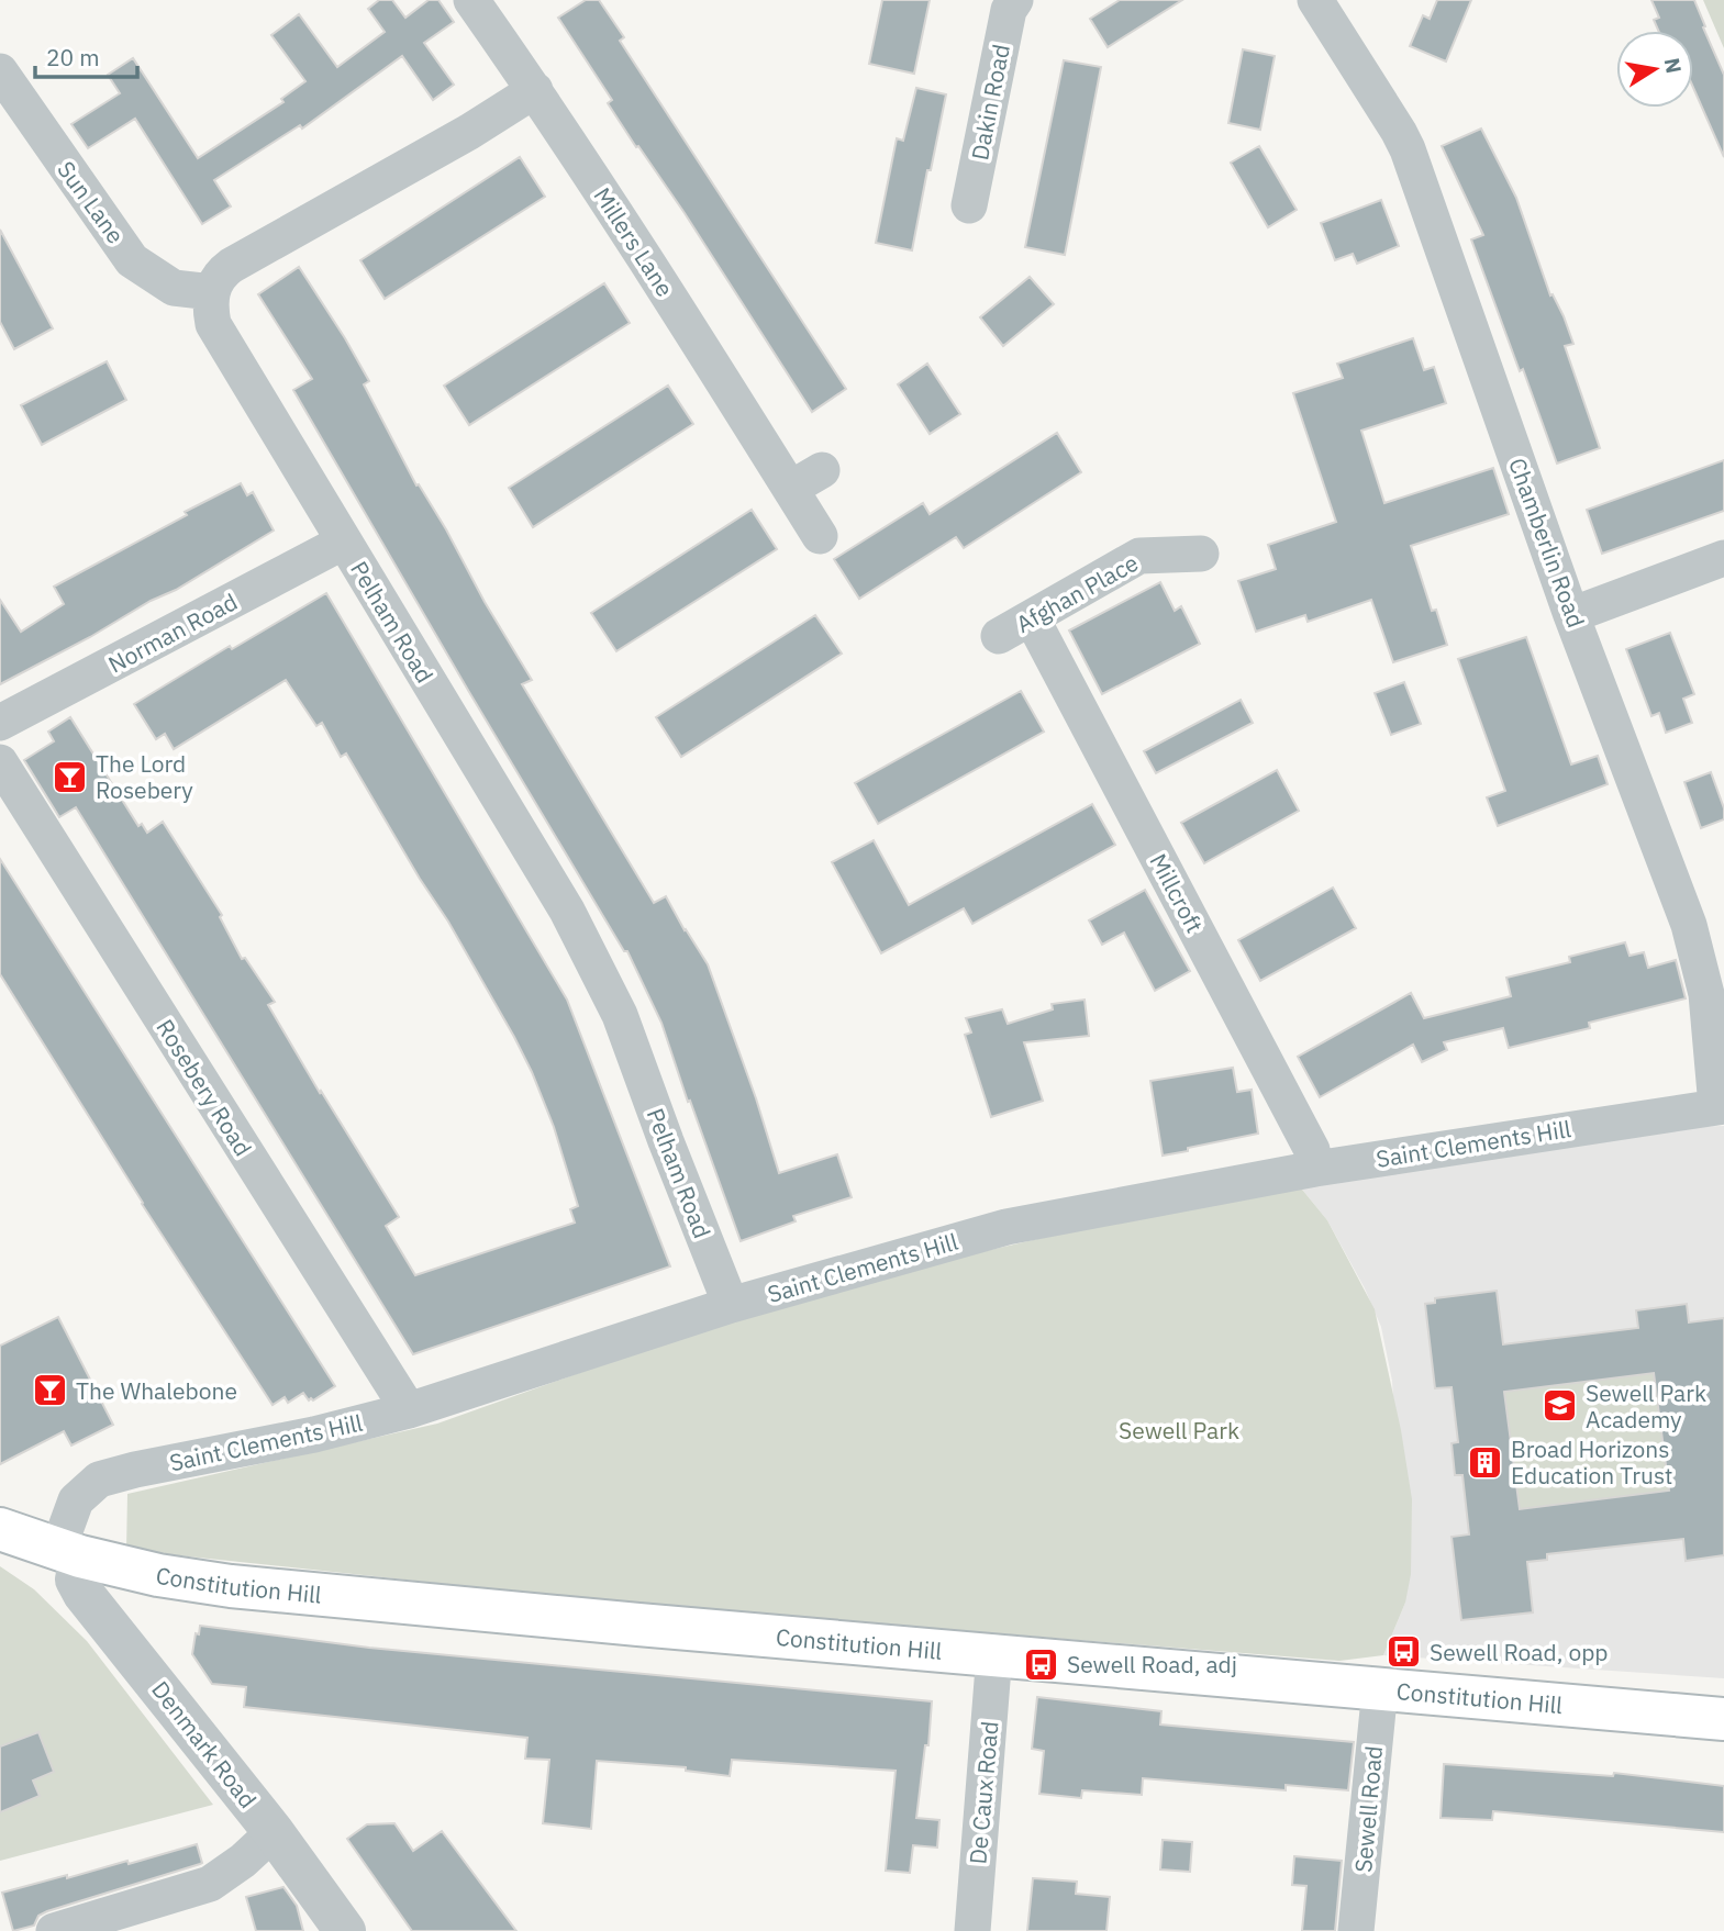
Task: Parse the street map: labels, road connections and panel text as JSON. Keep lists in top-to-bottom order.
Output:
{
  "streets": {
    "main road": ["Constitution Hill"],
    "street": [
      "Dakin Road",
      "Sun Lane",
      "Millers Lane",
      "Chamberlin Road",
      "Afghan Place",
      "Pelham Road",
      "Norman Road",
      "Millcroft",
      "Rosebery Road",
      "Saint Clements Hill",
      "Denmark Road",
      "De Caux Road",
      "Sewell Road"
    ]
  },
  "crossings": [
    ["Sun Lane", "Pelham Road"],
    ["Chamberlin Road", "Saint Clements Hill"],
    ["Afghan Place", "Millcroft"],
    ["Pelham Road", "Norman Road"],
    ["Pelham Road", "Saint Clements Hill"],
    ["Millcroft", "Saint Clements Hill"],
    ["Rosebery Road", "Saint Clements Hill"],
    ["Saint Clements Hill", "Constitution Hill"],
    ["Saint Clements Hill", "Denmark Road"],
    ["Constitution Hill", "Denmark Road"],
    ["Constitution Hill", "De Caux Road"],
    ["Constitution Hill", "Sewell Road"]
  ],
  "parks": ["Sewell Park"],
  "places": {
    "bar": ["The Lord Rosebery", "The Whalebone"],
    "school or university": ["Sewell Park Academy"],
    "building": ["Broad Horizons Education Trust"],
    "bus stop": ["Sewell Road, opp", "Sewell Road, adj"]
  },
  "scale_bar": "20 m",
  "north": "right"
}
